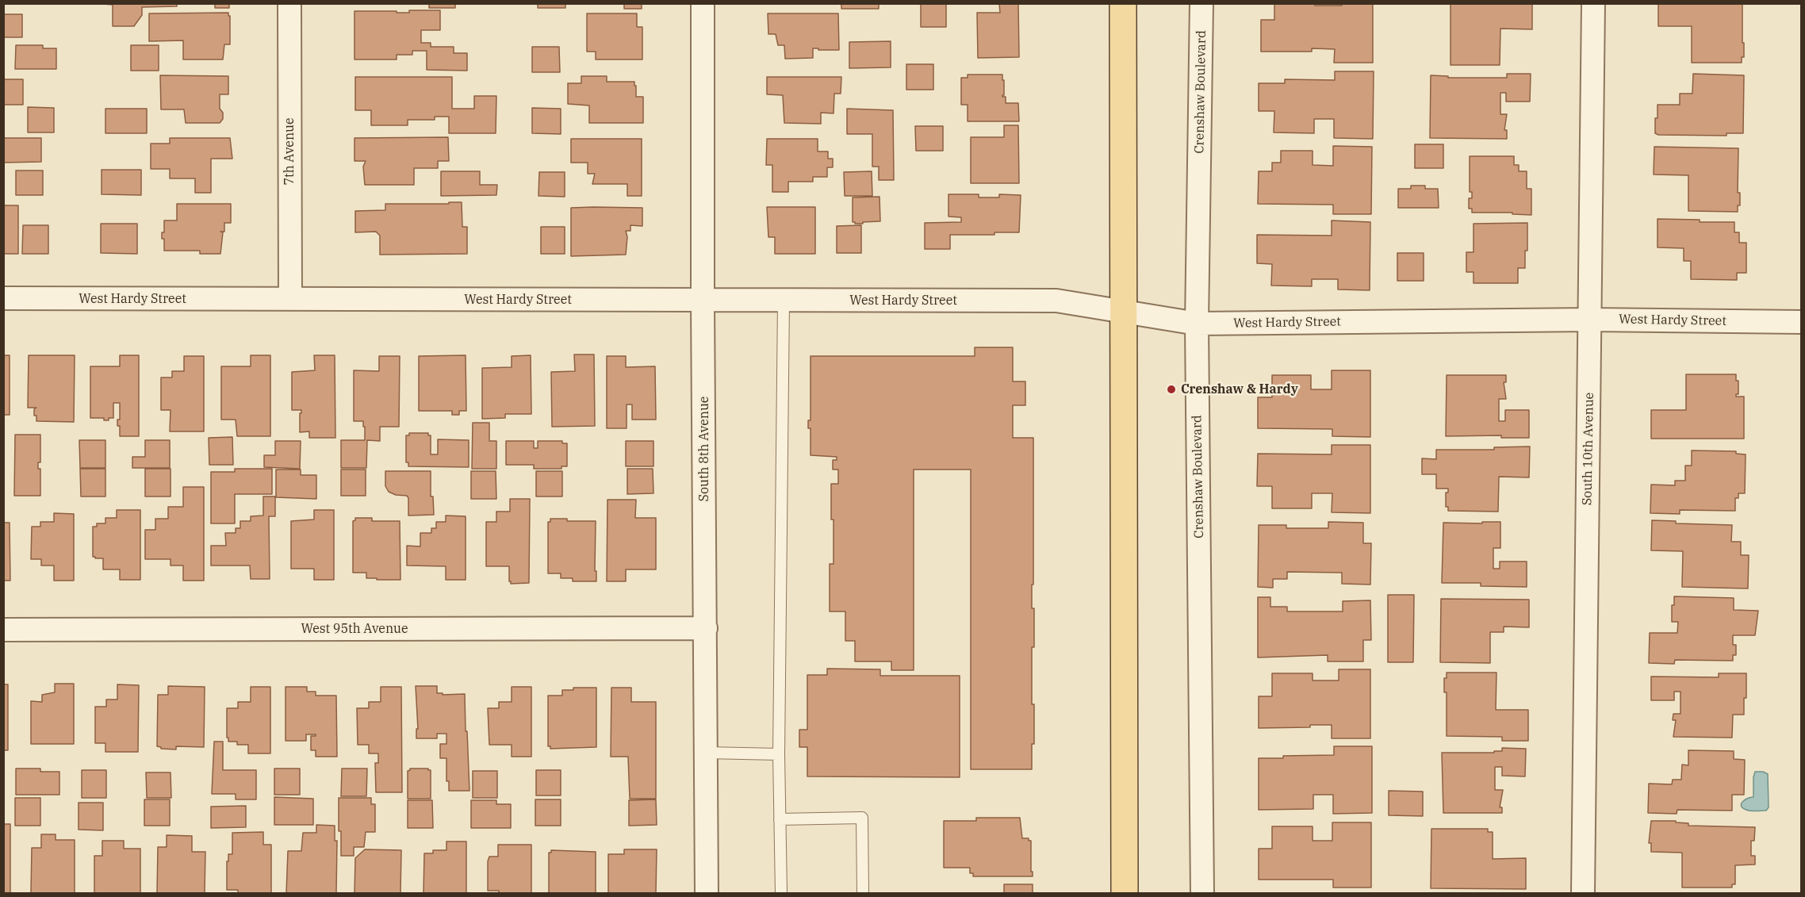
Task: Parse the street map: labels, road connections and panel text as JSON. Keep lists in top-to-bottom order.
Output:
{
  "streets": {
    "street": [
      "Crenshaw Boulevard",
      "7th Avenue",
      "West Hardy Street",
      "South 8th Avenue",
      "South 10th Avenue",
      "West 95th Avenue"
    ]
  },
  "crossings": [
    ["Crenshaw Boulevard", "West Hardy Street"],
    ["7th Avenue", "West Hardy Street"],
    ["West Hardy Street", "South 8th Avenue"],
    ["West Hardy Street", "South 10th Avenue"],
    ["South 8th Avenue", "West 95th Avenue"]
  ],
  "places": ["Crenshaw & Hardy"]
}
